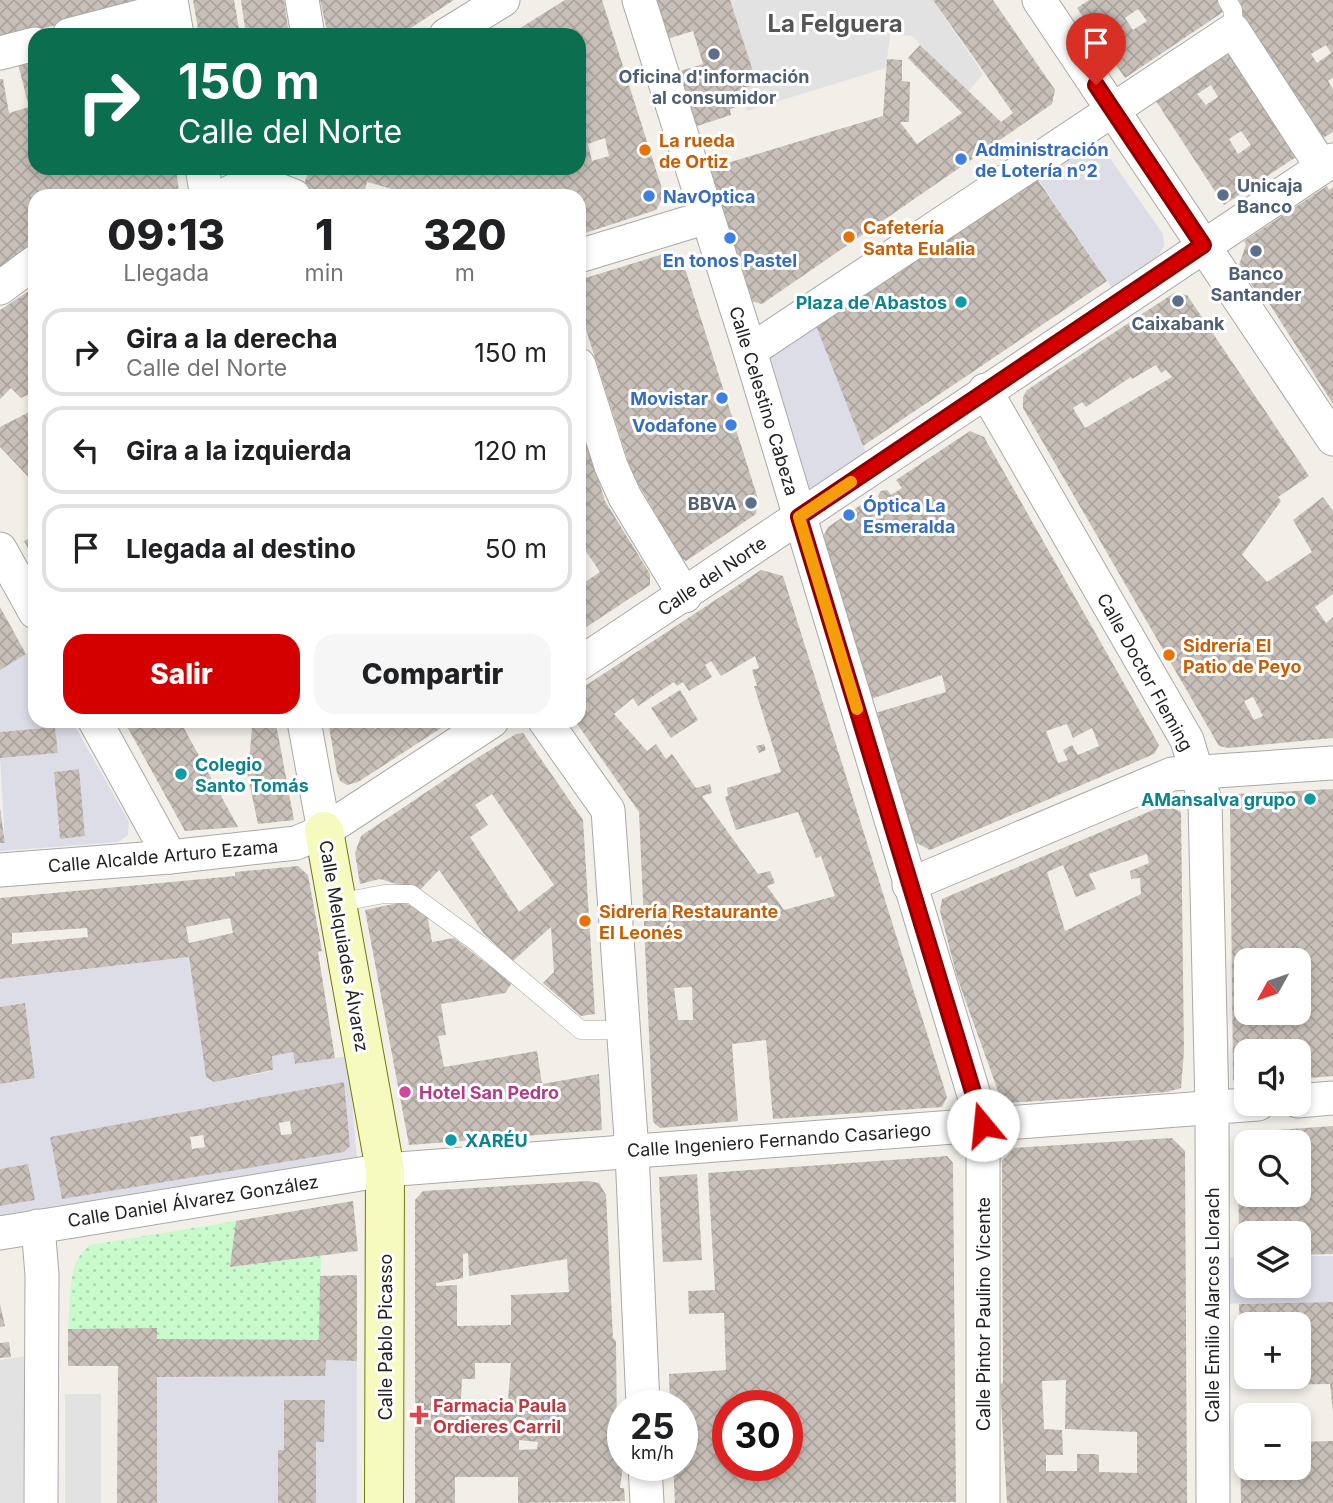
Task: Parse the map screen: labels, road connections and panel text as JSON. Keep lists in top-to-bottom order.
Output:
{
  "streets": {
    "street": [
      "Calle Celestino Cabeza",
      "Calle del Norte",
      "Calle Doctor Fleming",
      "Calle Alcalde Arturo Ezama",
      "Calle Melquiades Álvarez",
      "Calle Ingeniero Fernando Casariego",
      "Calle Daniel Álvarez González",
      "Calle Emilio Alarcos Llorach",
      "Calle Pintor Paulino Vicente",
      "Calle Pablo Picasso"
    ]
  },
  "crossings": [
    ["Calle Celestino Cabeza", "Calle del Norte"],
    ["Calle Celestino Cabeza", "Calle Ingeniero Fernando Casariego"],
    ["Calle Celestino Cabeza", "Calle Pintor Paulino Vicente"],
    ["Calle del Norte", "Calle Doctor Fleming"],
    ["Calle Doctor Fleming", "Calle Ingeniero Fernando Casariego"],
    ["Calle Doctor Fleming", "Calle Emilio Alarcos Llorach"],
    ["Calle Alcalde Arturo Ezama", "Calle Melquiades Álvarez"],
    ["Calle Melquiades Álvarez", "Calle Ingeniero Fernando Casariego"],
    ["Calle Melquiades Álvarez", "Calle Daniel Álvarez González"],
    ["Calle Melquiades Álvarez", "Calle Pablo Picasso"],
    ["Calle Ingeniero Fernando Casariego", "Calle Daniel Álvarez González"],
    ["Calle Ingeniero Fernando Casariego", "Calle Emilio Alarcos Llorach"],
    ["Calle Ingeniero Fernando Casariego", "Calle Pintor Paulino Vicente"],
    ["Calle Ingeniero Fernando Casariego", "Calle Pablo Picasso"],
    ["Calle Daniel Álvarez González", "Calle Pablo Picasso"]
  ],
  "districts": ["La Felguera"],
  "places": {
    "other": [
      "Oficina d'información al consumidor",
      "La rueda de Ortiz",
      "Administración de Lotería nº2",
      "Unicaja Banco",
      "NavOptica",
      "Cafetería Santa Eulalia",
      "En tonos Pastel",
      "Banco Santander",
      "Caixabank",
      "Plaza de Abastos",
      "Movistar",
      "Vodafone",
      "BBVA",
      "Óptica La Esmeralda",
      "Sidrería El Patio de Peyo",
      "Colegio Santo Tomás",
      "AMansalva grupo",
      "Sidrería Restaurante El Leonés",
      "Hotel San Pedro",
      "XARÉU"
    ],
    "health": ["Farmacia Paula Ordieres Carril"]
  },
  "north": "bottom left",
  "page": {
    "turn": ["150 m", "Calle del Norte"],
    "eta": [
      "09:13",
      "Llegada",
      "1",
      "min",
      "320",
      "m"
    ],
    "list": [
      {
        "name": "Gira a la derecha",
        "note": "Calle del Norte",
        "value": "150 m"
      },
      {
        "name": "Gira a la izquierda",
        "value": "120 m"
      },
      {
        "name": "Llegada al destino",
        "value": "50 m"
      }
    ],
    "buttons": ["Salir", "Compartir"],
    "map_buttons": ["+", "−"],
    "speed": "25 km/h",
    "limit": "30"
  }
}
